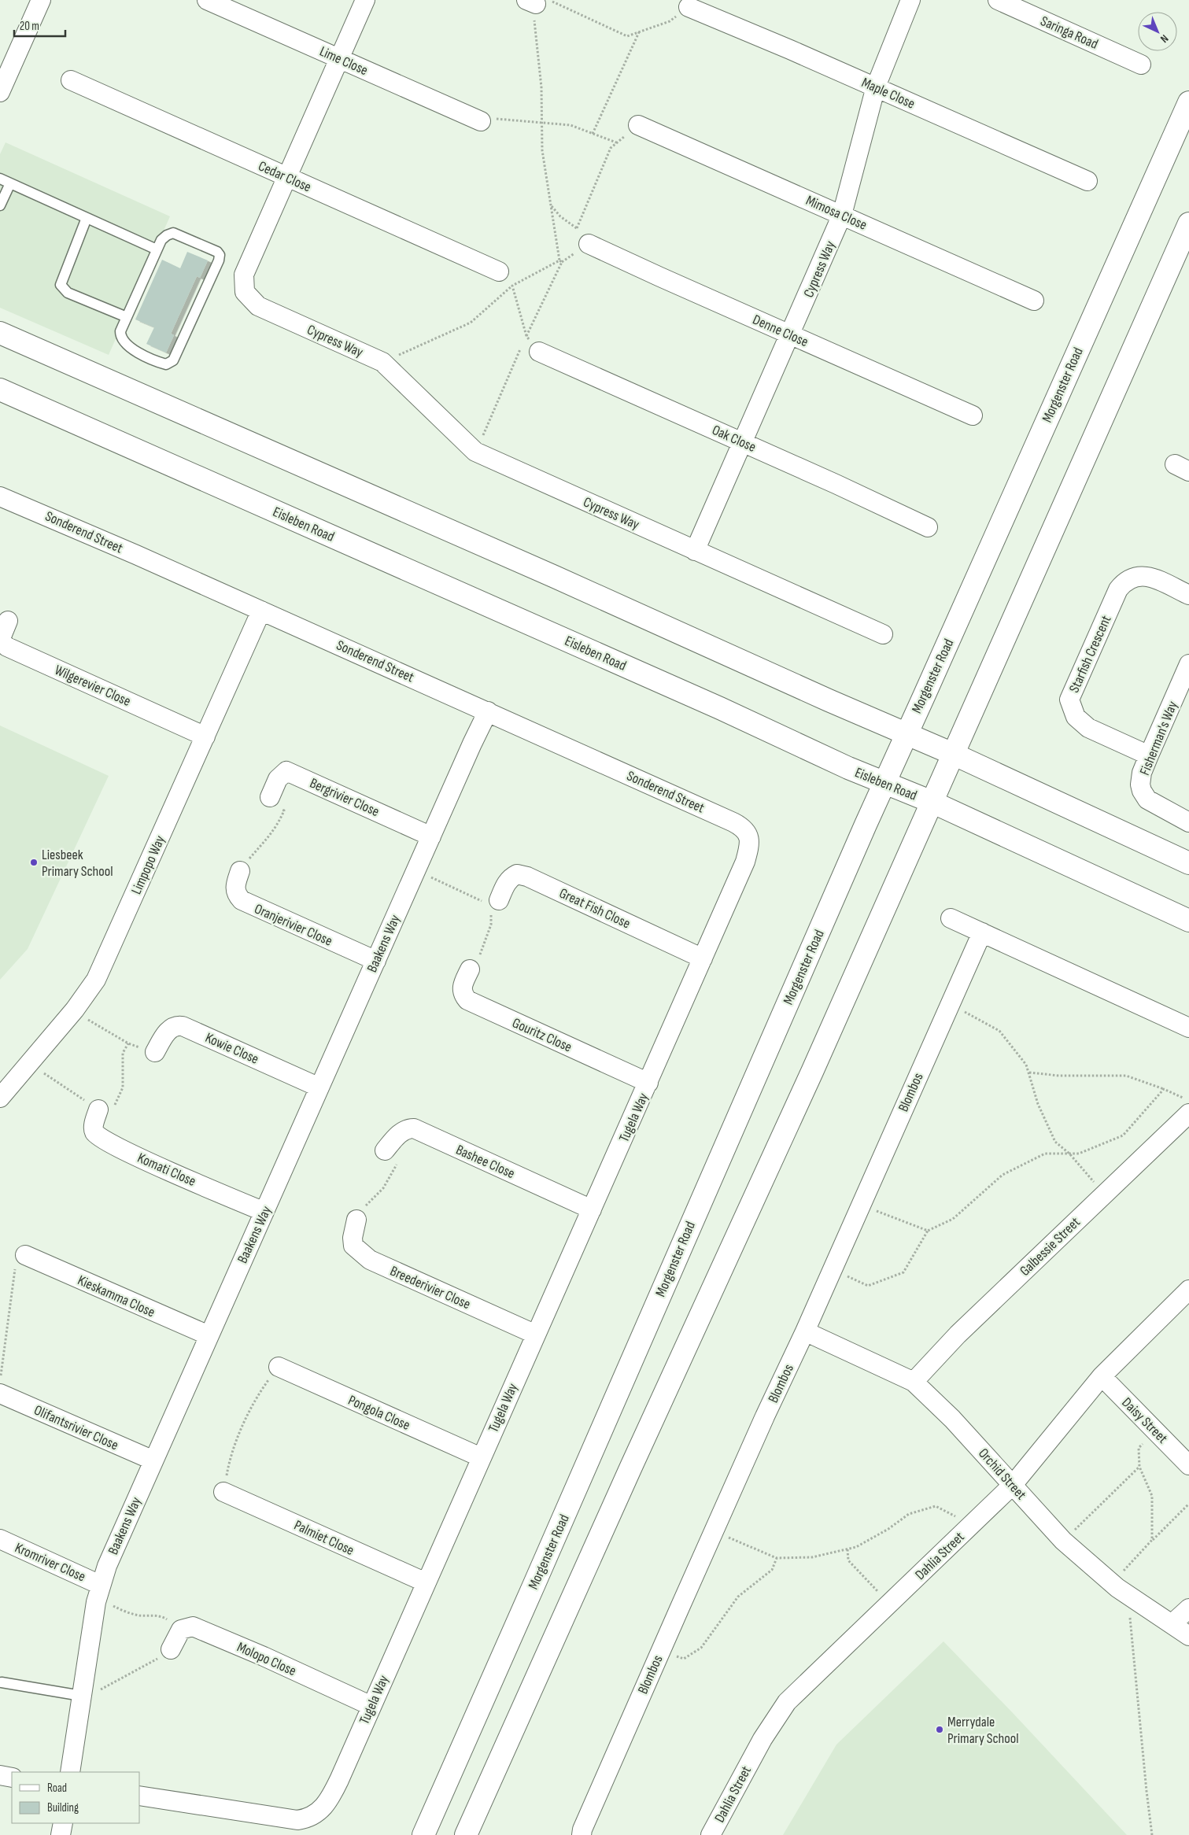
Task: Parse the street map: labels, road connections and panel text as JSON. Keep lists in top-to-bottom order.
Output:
{
  "streets": {
    "main road": ["Morgenster Road", "Eisleben Road"],
    "street": [
      "Saringa Road",
      "Lime Close",
      "Maple Close",
      "Cedar Close",
      "Mimosa Close",
      "Cypress Way",
      "Denne Close",
      "Oak Close",
      "Sonderend Street",
      "Starfish Crescent",
      "Wilgerevier Close",
      "Fisherman's Way",
      "Bergrivier Close",
      "Limpopo Way",
      "Great Fish Close",
      "Oranjerivier Close",
      "Baakens Way",
      "Gouritz Close",
      "Kowie Close",
      "Blombos",
      "Tugela Way",
      "Bashee Close",
      "Komati Close",
      "Galbessie Street",
      "Breederivier Close",
      "Kieskamma Close",
      "Pongola Close",
      "Daisy Street",
      "Olifantsrivier Close",
      "Orchid Street",
      "Palmiet Close",
      "Dahlia Street",
      "Kromriver Close",
      "Molopo Close"
    ]
  },
  "crossings": [
    ["Lime Close", "Cypress Way"],
    ["Maple Close", "Cypress Way"],
    ["Cedar Close", "Cypress Way"],
    ["Mimosa Close", "Cypress Way"],
    ["Cypress Way", "Denne Close"],
    ["Cypress Way", "Oak Close"],
    ["Morgenster Road", "Eisleben Road"],
    ["Sonderend Street", "Limpopo Way"],
    ["Sonderend Street", "Baakens Way"],
    ["Sonderend Street", "Tugela Way"],
    ["Starfish Crescent", "Fisherman's Way"],
    ["Wilgerevier Close", "Limpopo Way"],
    ["Bergrivier Close", "Baakens Way"],
    ["Great Fish Close", "Tugela Way"],
    ["Oranjerivier Close", "Baakens Way"],
    ["Baakens Way", "Kowie Close"],
    ["Baakens Way", "Komati Close"],
    ["Baakens Way", "Kieskamma Close"],
    ["Baakens Way", "Olifantsrivier Close"],
    ["Baakens Way", "Kromriver Close"],
    ["Gouritz Close", "Tugela Way"],
    ["Blombos", "Orchid Street"],
    ["Tugela Way", "Bashee Close"],
    ["Tugela Way", "Breederivier Close"],
    ["Tugela Way", "Pongola Close"],
    ["Tugela Way", "Palmiet Close"],
    ["Tugela Way", "Molopo Close"],
    ["Galbessie Street", "Orchid Street"],
    ["Daisy Street", "Dahlia Street"],
    ["Orchid Street", "Dahlia Street"]
  ],
  "places": ["Liesbeek Primary School", "Merrydale Primary School"],
  "legend": ["Road", "Building"],
  "scale_bar": "20 m",
  "north": "bottom right"
}
